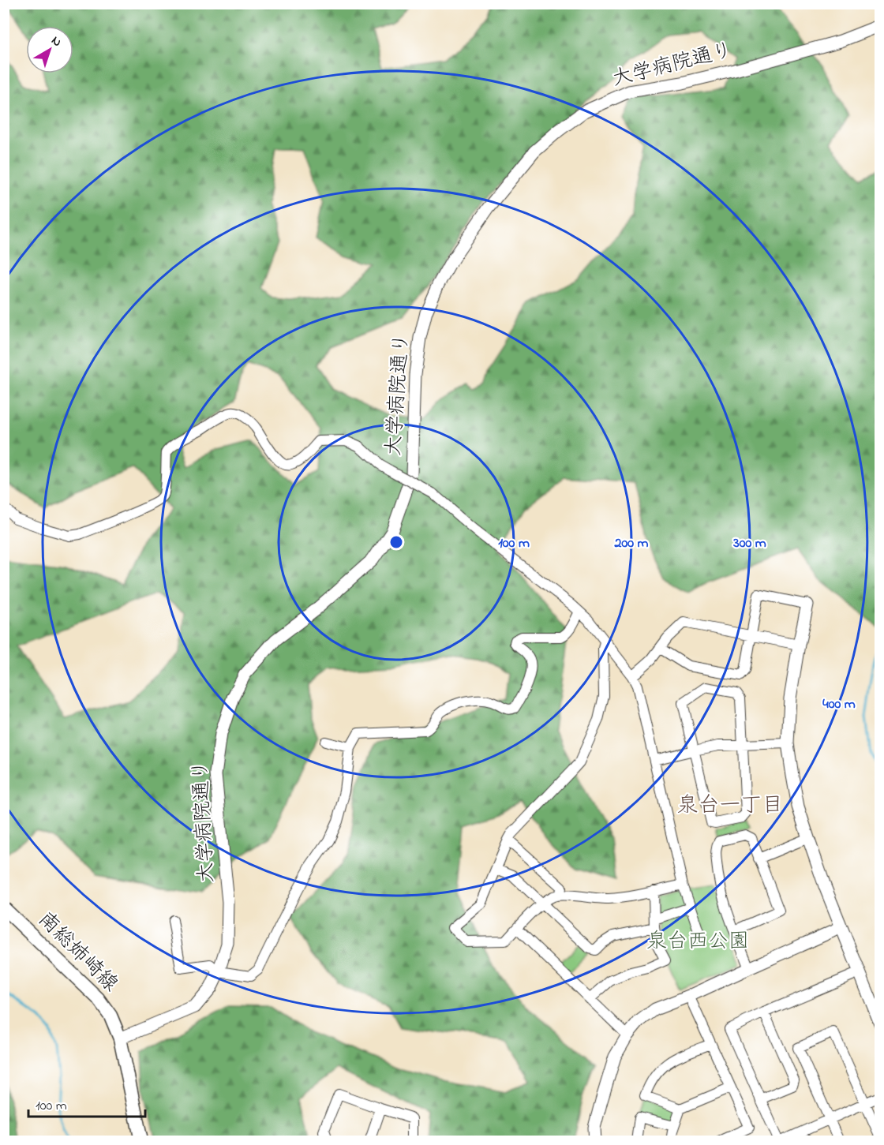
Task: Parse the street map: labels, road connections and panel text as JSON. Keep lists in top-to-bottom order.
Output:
{
  "streets": {
    "main road": ["南総姉崎線"],
    "street": ["大学病院通り"]
  },
  "crossings": [
    ["大学病院通り", "南総姉崎線"]
  ],
  "districts": ["泉台一丁目"],
  "parks": ["泉台西公園"],
  "scale_bar": "100 m",
  "north": "top right",
  "rings": [
    "100 m",
    "200 m",
    "300 m",
    "400 m"
  ]
}
